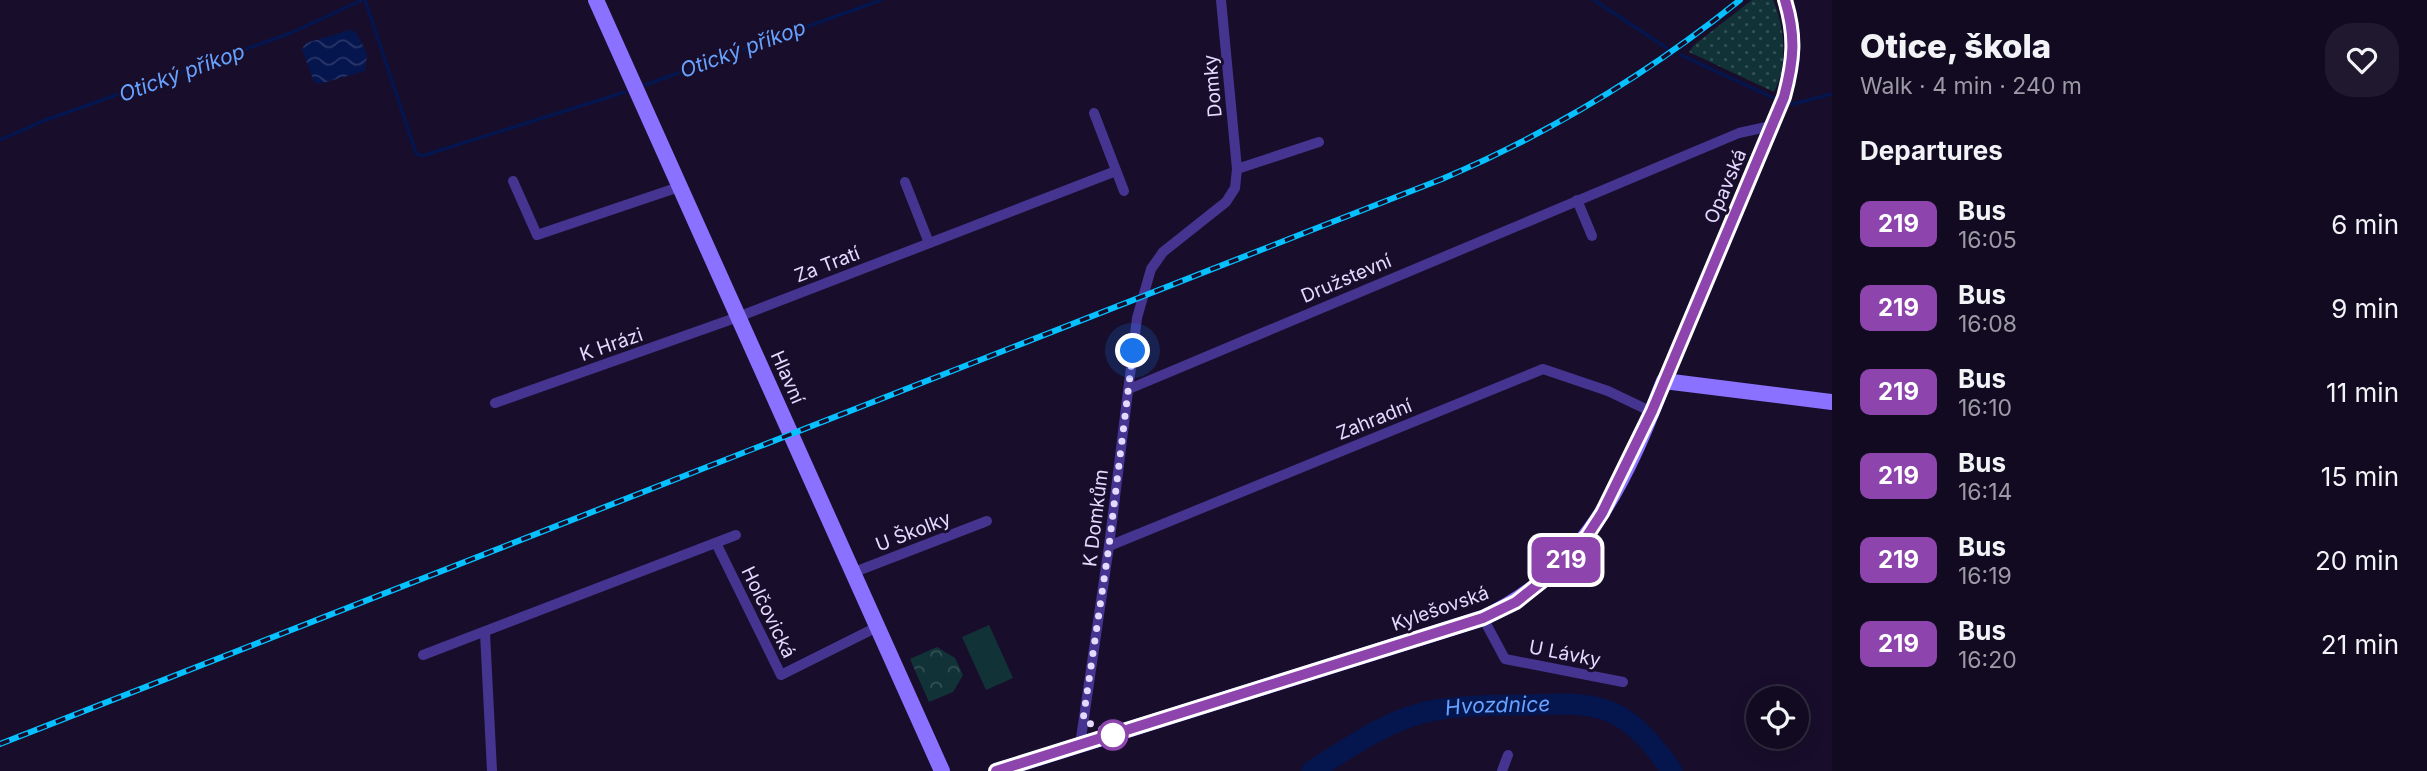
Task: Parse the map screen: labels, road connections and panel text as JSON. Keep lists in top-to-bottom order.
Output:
{
  "streets": {
    "main road": ["Hlavní", "Kylešovská"],
    "street": [
      "Domky",
      "Opavská",
      "Za Tratí",
      "Družstevní",
      "K Hrázi",
      "Zahradní",
      "K Domkům",
      "U Školky",
      "Holčovická",
      "U Lávky"
    ]
  },
  "crossings": [
    ["Domky", "K Domkům"],
    ["Opavská", "Družstevní"],
    ["Opavská", "Kylešovská"],
    ["Za Tratí", "K Hrázi"],
    ["Za Tratí", "Hlavní"],
    ["Družstevní", "K Domkům"],
    ["K Hrázi", "Hlavní"],
    ["Hlavní", "U Školky"],
    ["Hlavní", "Holčovická"],
    ["Zahradní", "K Domkům"],
    ["Zahradní", "Kylešovská"],
    ["K Domkům", "Kylešovská"],
    ["Kylešovská", "U Lávky"]
  ],
  "water": ["Otický příkop", "Hvozdnice"],
  "lines": ["bus line 219"],
  "page": {
    "on_map": "219",
    "heading": [
      ["Otice, škola", "Walk · 4 min · 240 m"],
      "Departures"
    ],
    "list": [
      {
        "mark": "219",
        "name": "Bus",
        "note": "16:05",
        "value": "6 min"
      },
      {
        "mark": "219",
        "name": "Bus",
        "note": "16:08",
        "value": "9 min"
      },
      {
        "mark": "219",
        "name": "Bus",
        "note": "16:10",
        "value": "11 min"
      },
      {
        "mark": "219",
        "name": "Bus",
        "note": "16:14",
        "value": "15 min"
      },
      {
        "mark": "219",
        "name": "Bus",
        "note": "16:19",
        "value": "20 min"
      },
      {
        "mark": "219",
        "name": "Bus",
        "note": "16:20",
        "value": "21 min"
      }
    ]
  }
}
